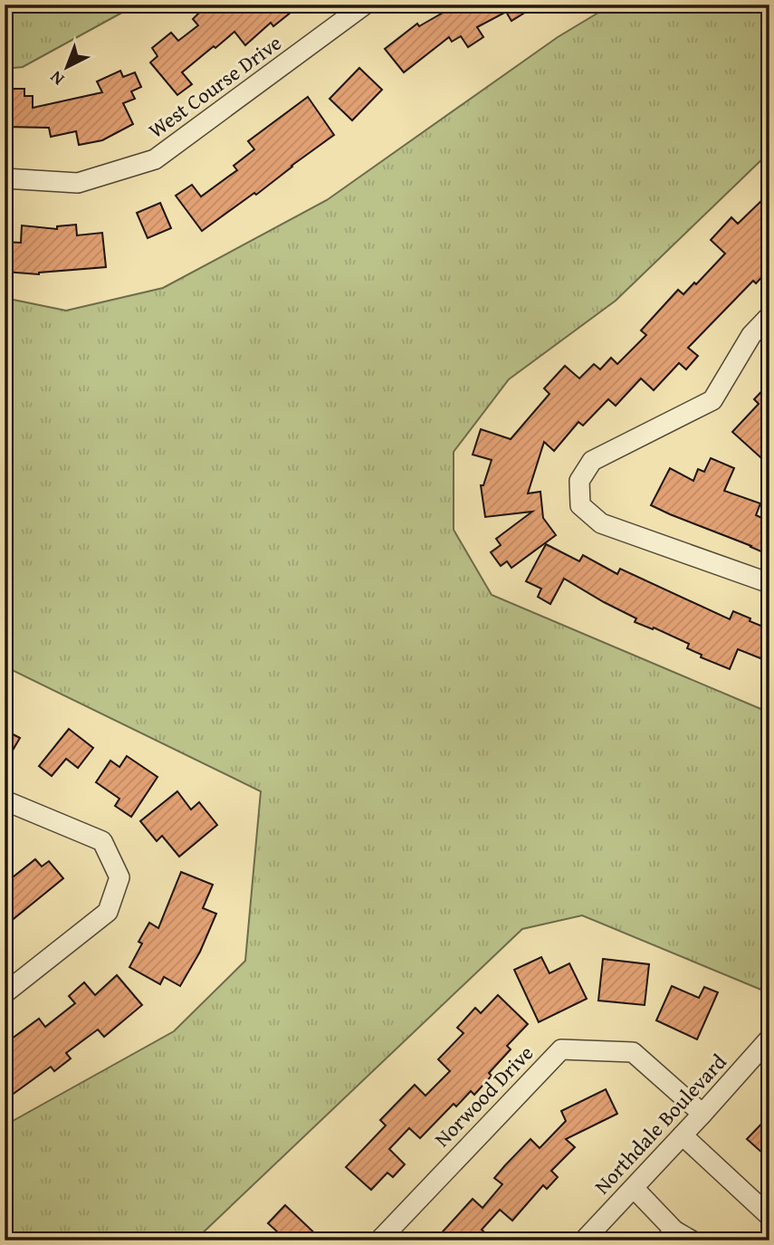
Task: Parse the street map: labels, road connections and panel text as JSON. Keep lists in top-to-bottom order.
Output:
{
  "streets": {
    "street": ["West Course Drive", "Norwood Drive", "Northdale Boulevard"]
  },
  "crossings": [
    ["Norwood Drive", "Northdale Boulevard"]
  ],
  "north": "bottom left"
}
